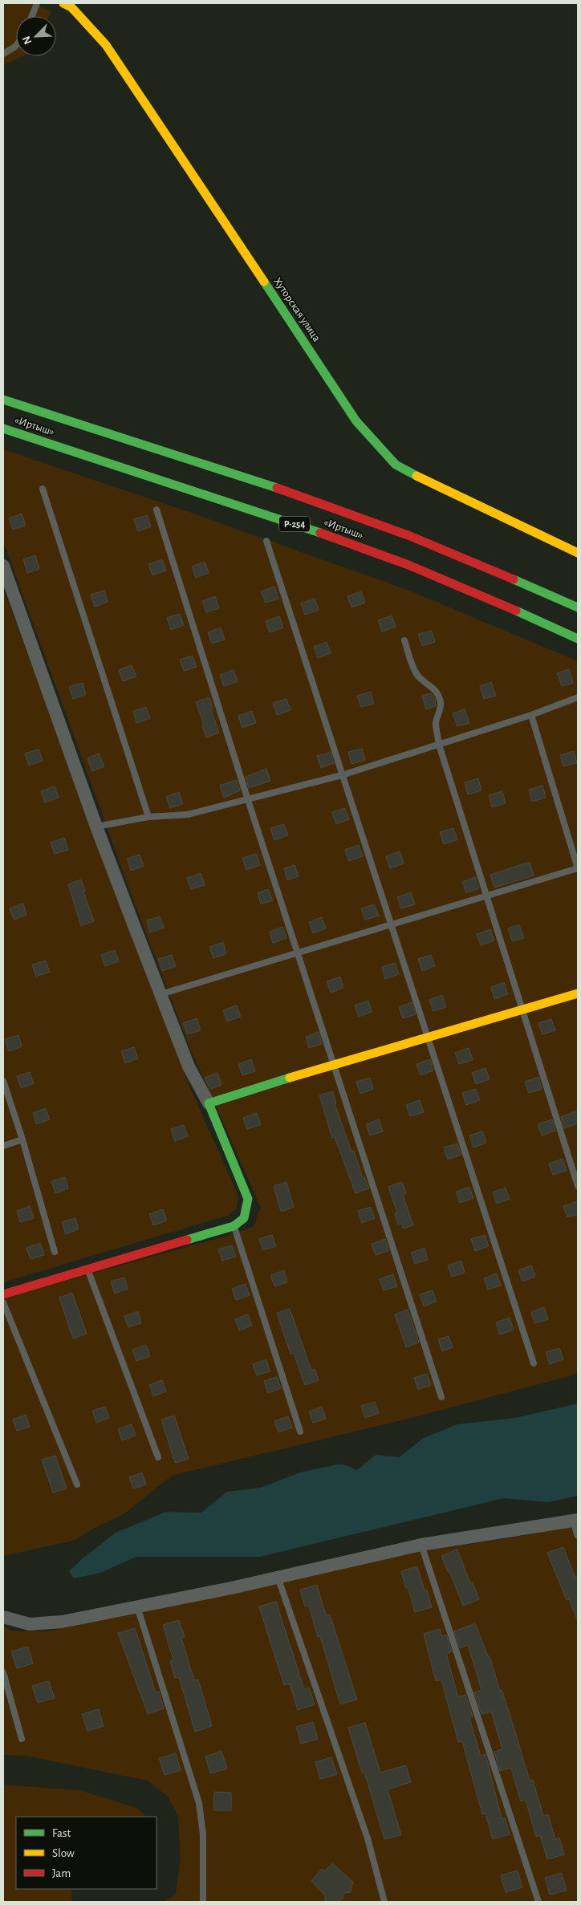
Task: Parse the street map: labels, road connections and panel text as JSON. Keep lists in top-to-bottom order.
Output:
{
  "streets": {
    "main road": ["Хуторская улица", "«Иртыш»", "Р-254"]
  },
  "legend": ["Fast", "Slow", "Jam"],
  "north": "bottom left"
}
